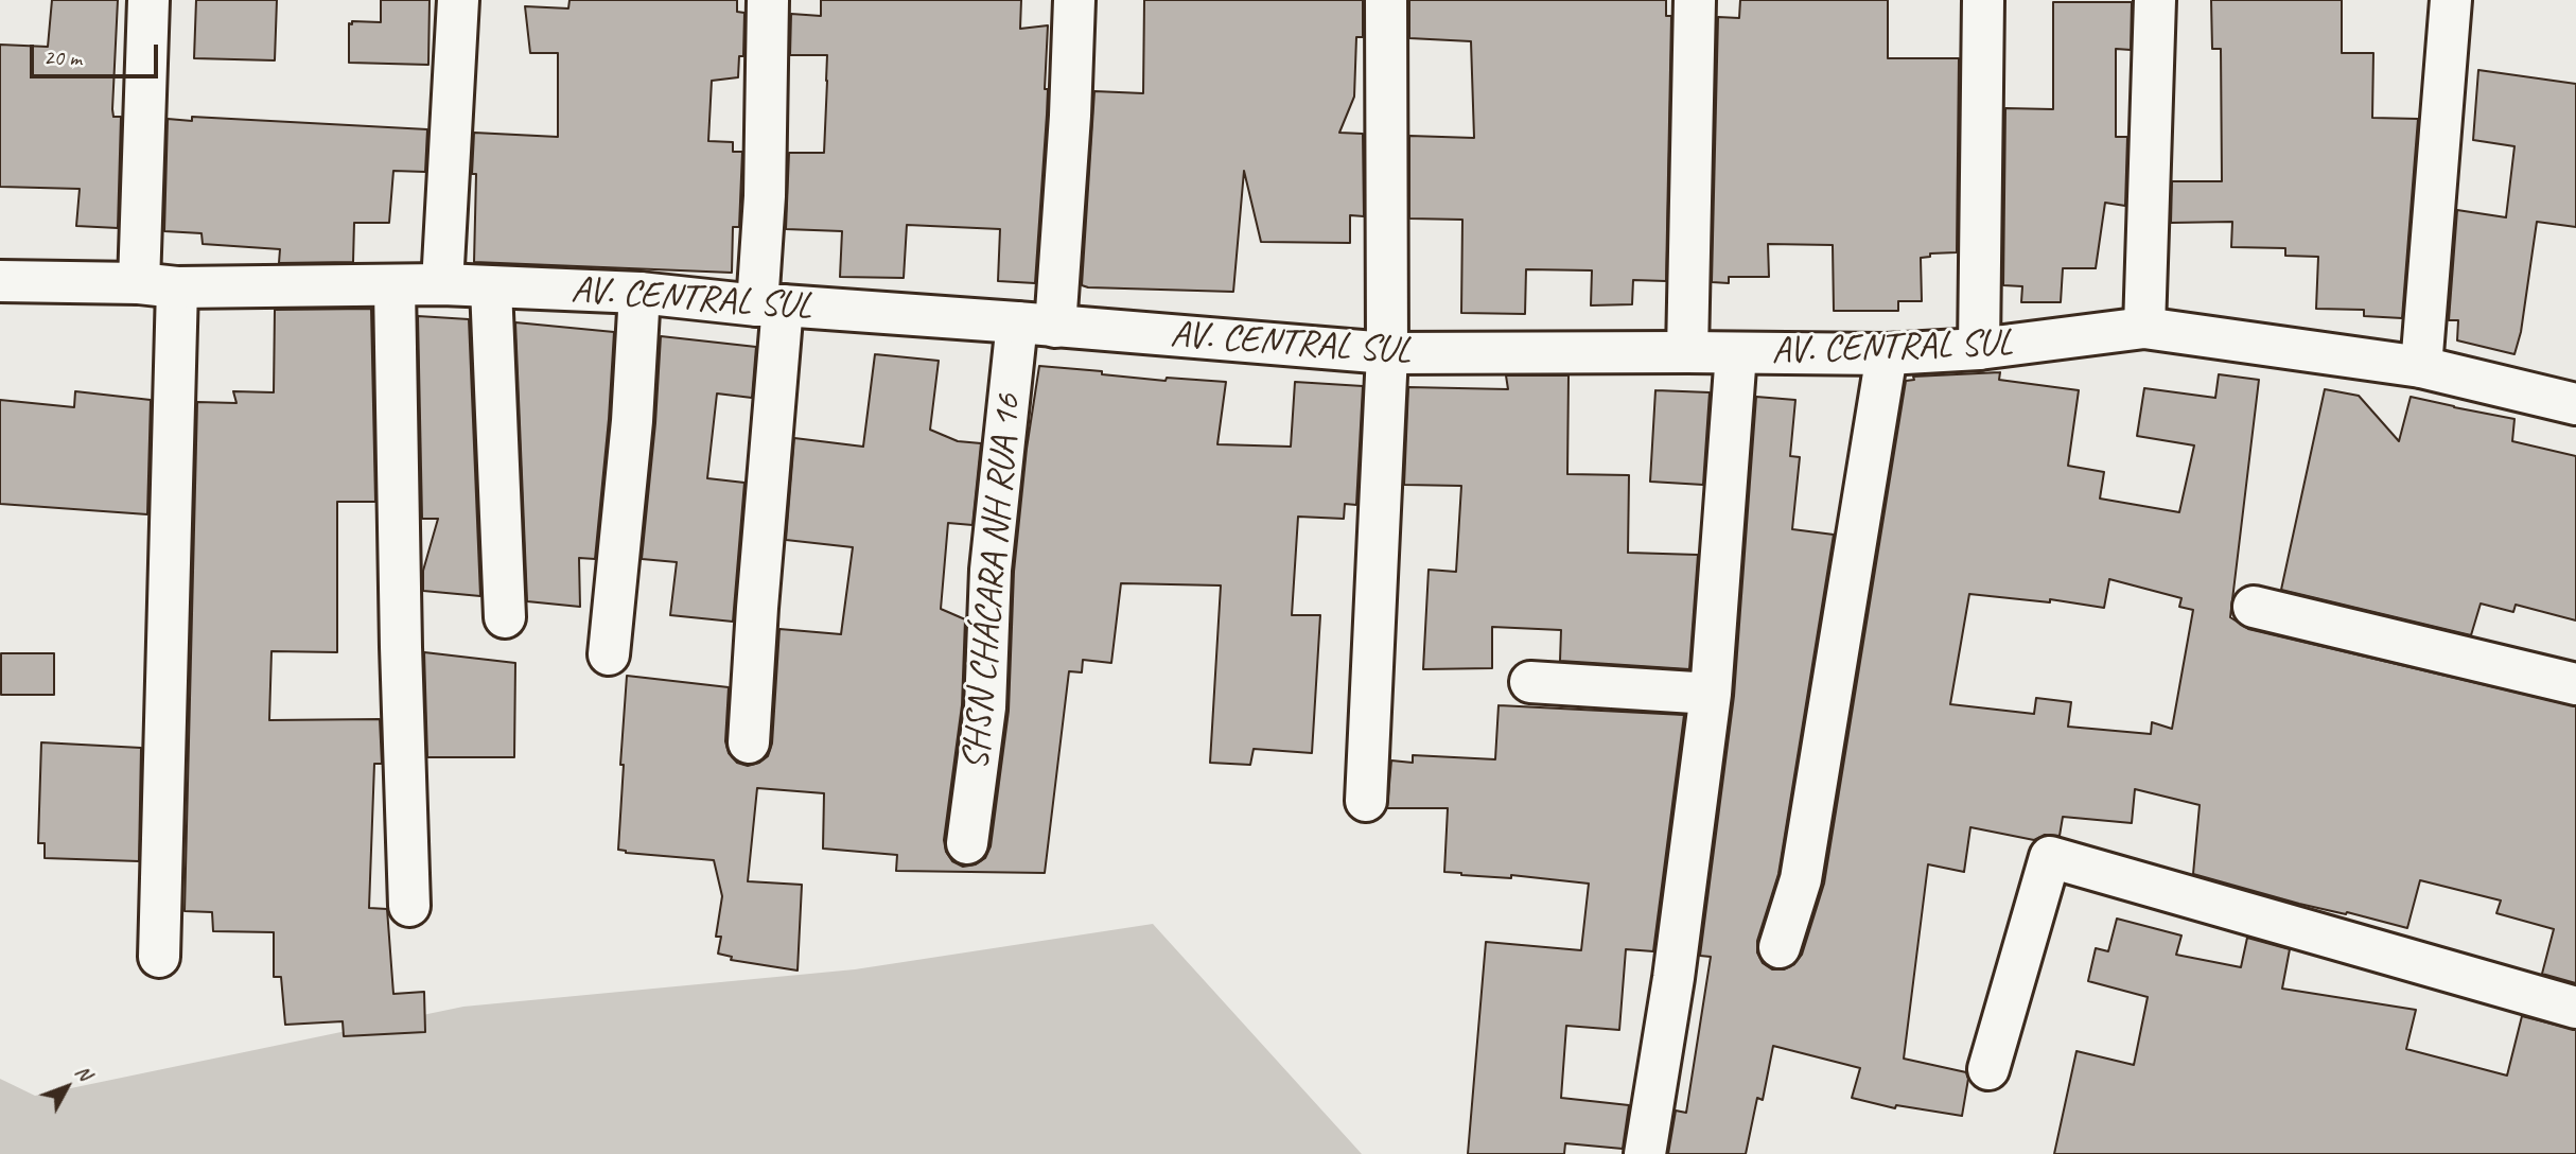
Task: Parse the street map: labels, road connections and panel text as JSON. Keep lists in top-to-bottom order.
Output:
{
  "streets": {
    "street": ["AV. CENTRAL SUL", "SHSN CHÁCARA NH RUA 16"]
  },
  "crossings": [
    ["AV. CENTRAL SUL", "SHSN CHÁCARA NH RUA 16"]
  ],
  "scale_bar": "20 m",
  "north": "top right"
}
